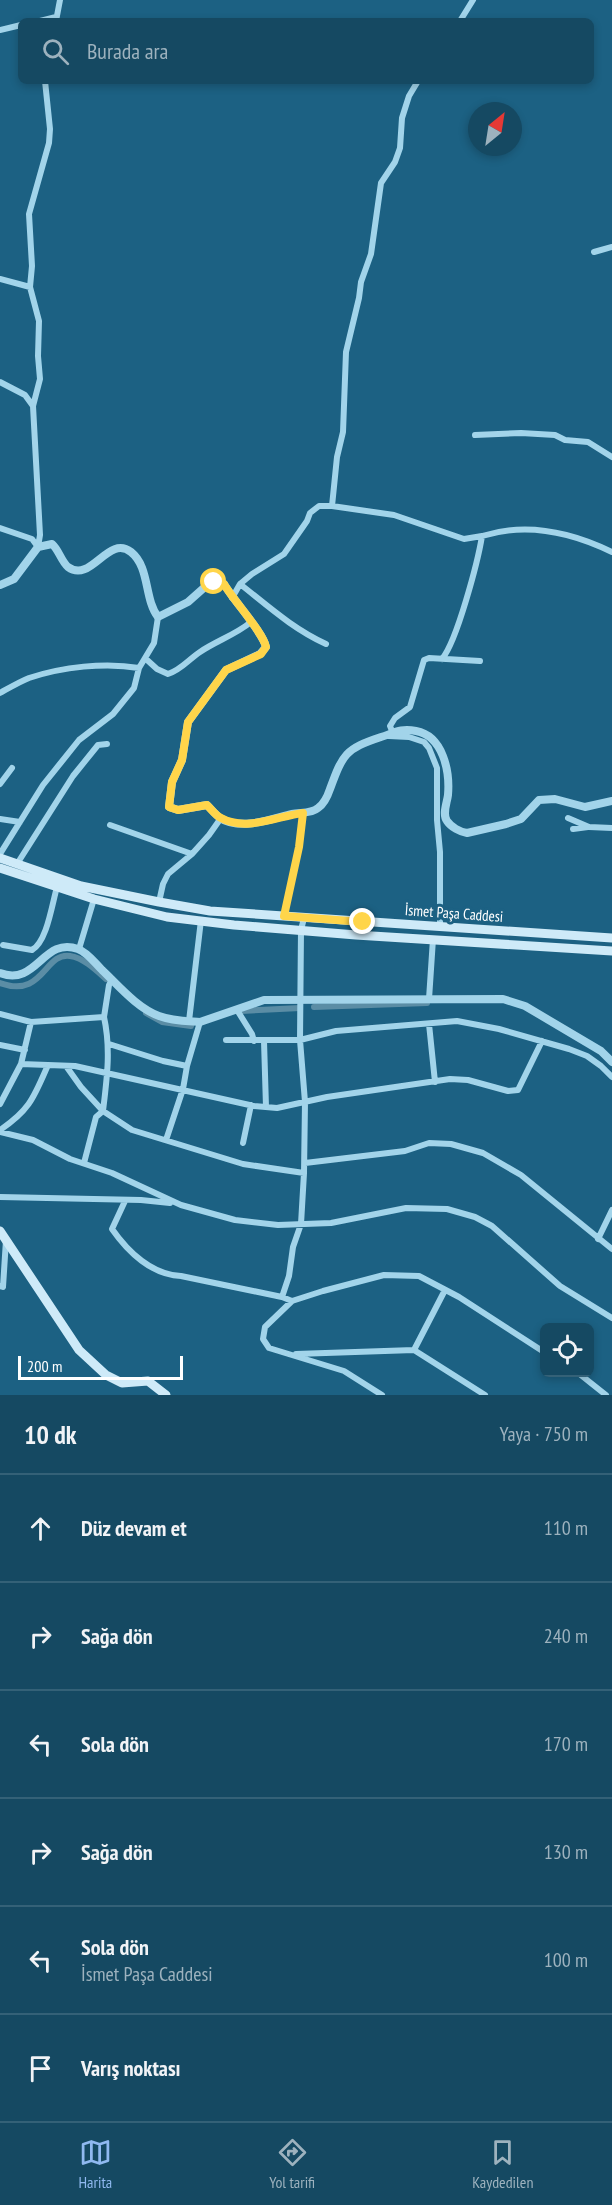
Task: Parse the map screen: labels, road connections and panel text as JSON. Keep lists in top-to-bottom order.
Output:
{
  "streets": {
    "main road": ["İsmet Paşa Caddesi"]
  },
  "scale_bar": "200 m",
  "north": "top right",
  "page": {
    "search": "Burada ara",
    "scale": "200 m",
    "heading": ["10 dk", "Yaya · 750 m"],
    "list": [
      ["Düz devam et", "110 m"],
      ["Sağa dön", "240 m"],
      ["Sola dön", "170 m"],
      ["Sağa dön", "130 m"],
      ["Sola dön", "İsmet Paşa Caddesi", "100 m"],
      "Varış noktası"
    ],
    "nav": ["Harita", "Yol tarifi", "Kaydedilen"]
  }
}
